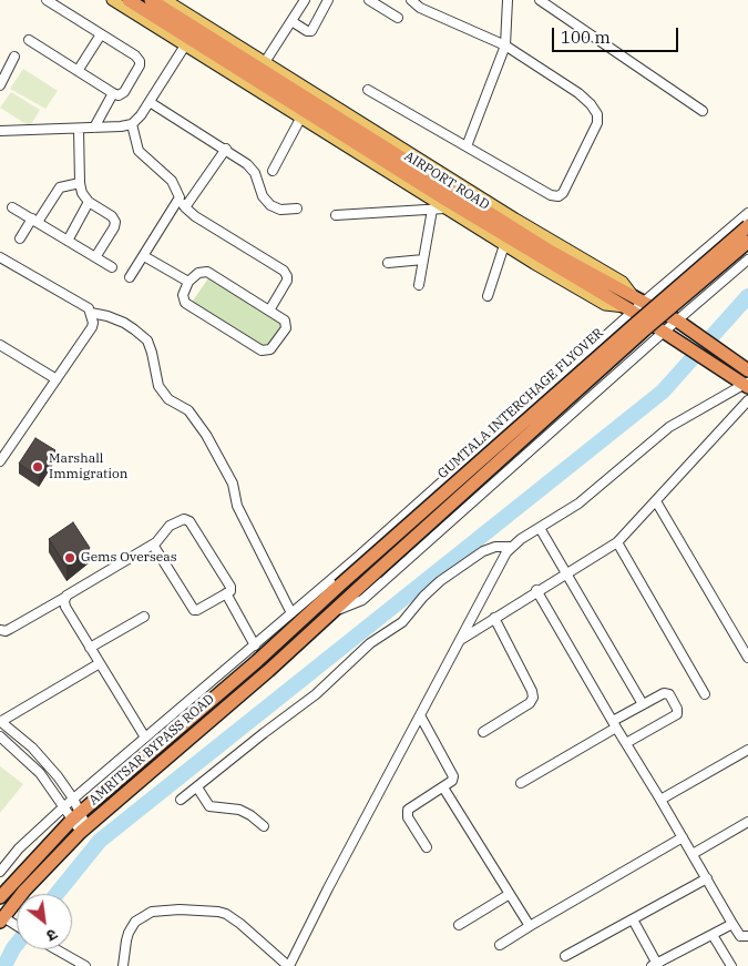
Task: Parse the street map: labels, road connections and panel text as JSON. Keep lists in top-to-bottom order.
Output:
{
  "streets": {
    "highway": ["AIRPORT ROAD", "GUMTALA INTERCHAGE FLYOVER", "AMRITSAR BYPASS ROAD"]
  },
  "crossings": [
    ["GUMTALA INTERCHAGE FLYOVER", "AMRITSAR BYPASS ROAD"]
  ],
  "places": ["Marshall Immigration", "Gems Overseas"],
  "scale_bar": "100 m",
  "north": "bottom right"
}
